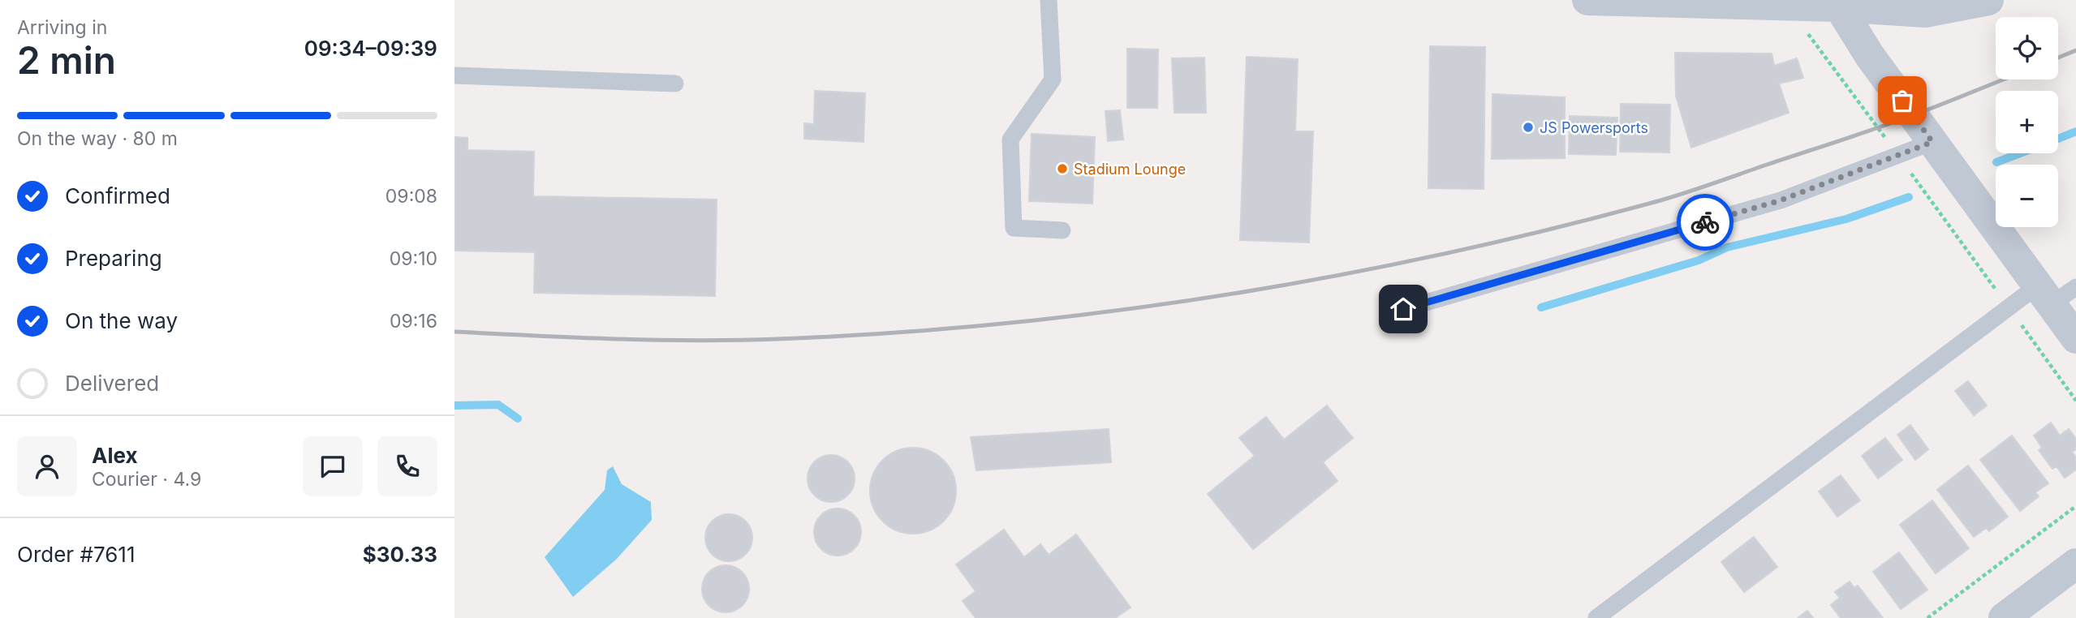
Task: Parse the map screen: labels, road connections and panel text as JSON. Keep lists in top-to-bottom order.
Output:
{
  "places": ["JS Powersports", "Stadium Lounge"],
  "page": {
    "heading": ["2 min", "Arriving in", "09:34–09:39"],
    "panel": [
      "Alex",
      "Courier · 4.9",
      "Order #7611",
      "$30.33"
    ],
    "map_buttons": ["+", "−"],
    "bar": "On the way · 80 m",
    "list": [
      ["Confirmed", "09:08"],
      ["Preparing", "09:10"],
      ["On the way", "09:16"],
      "Delivered"
    ]
  }
}
